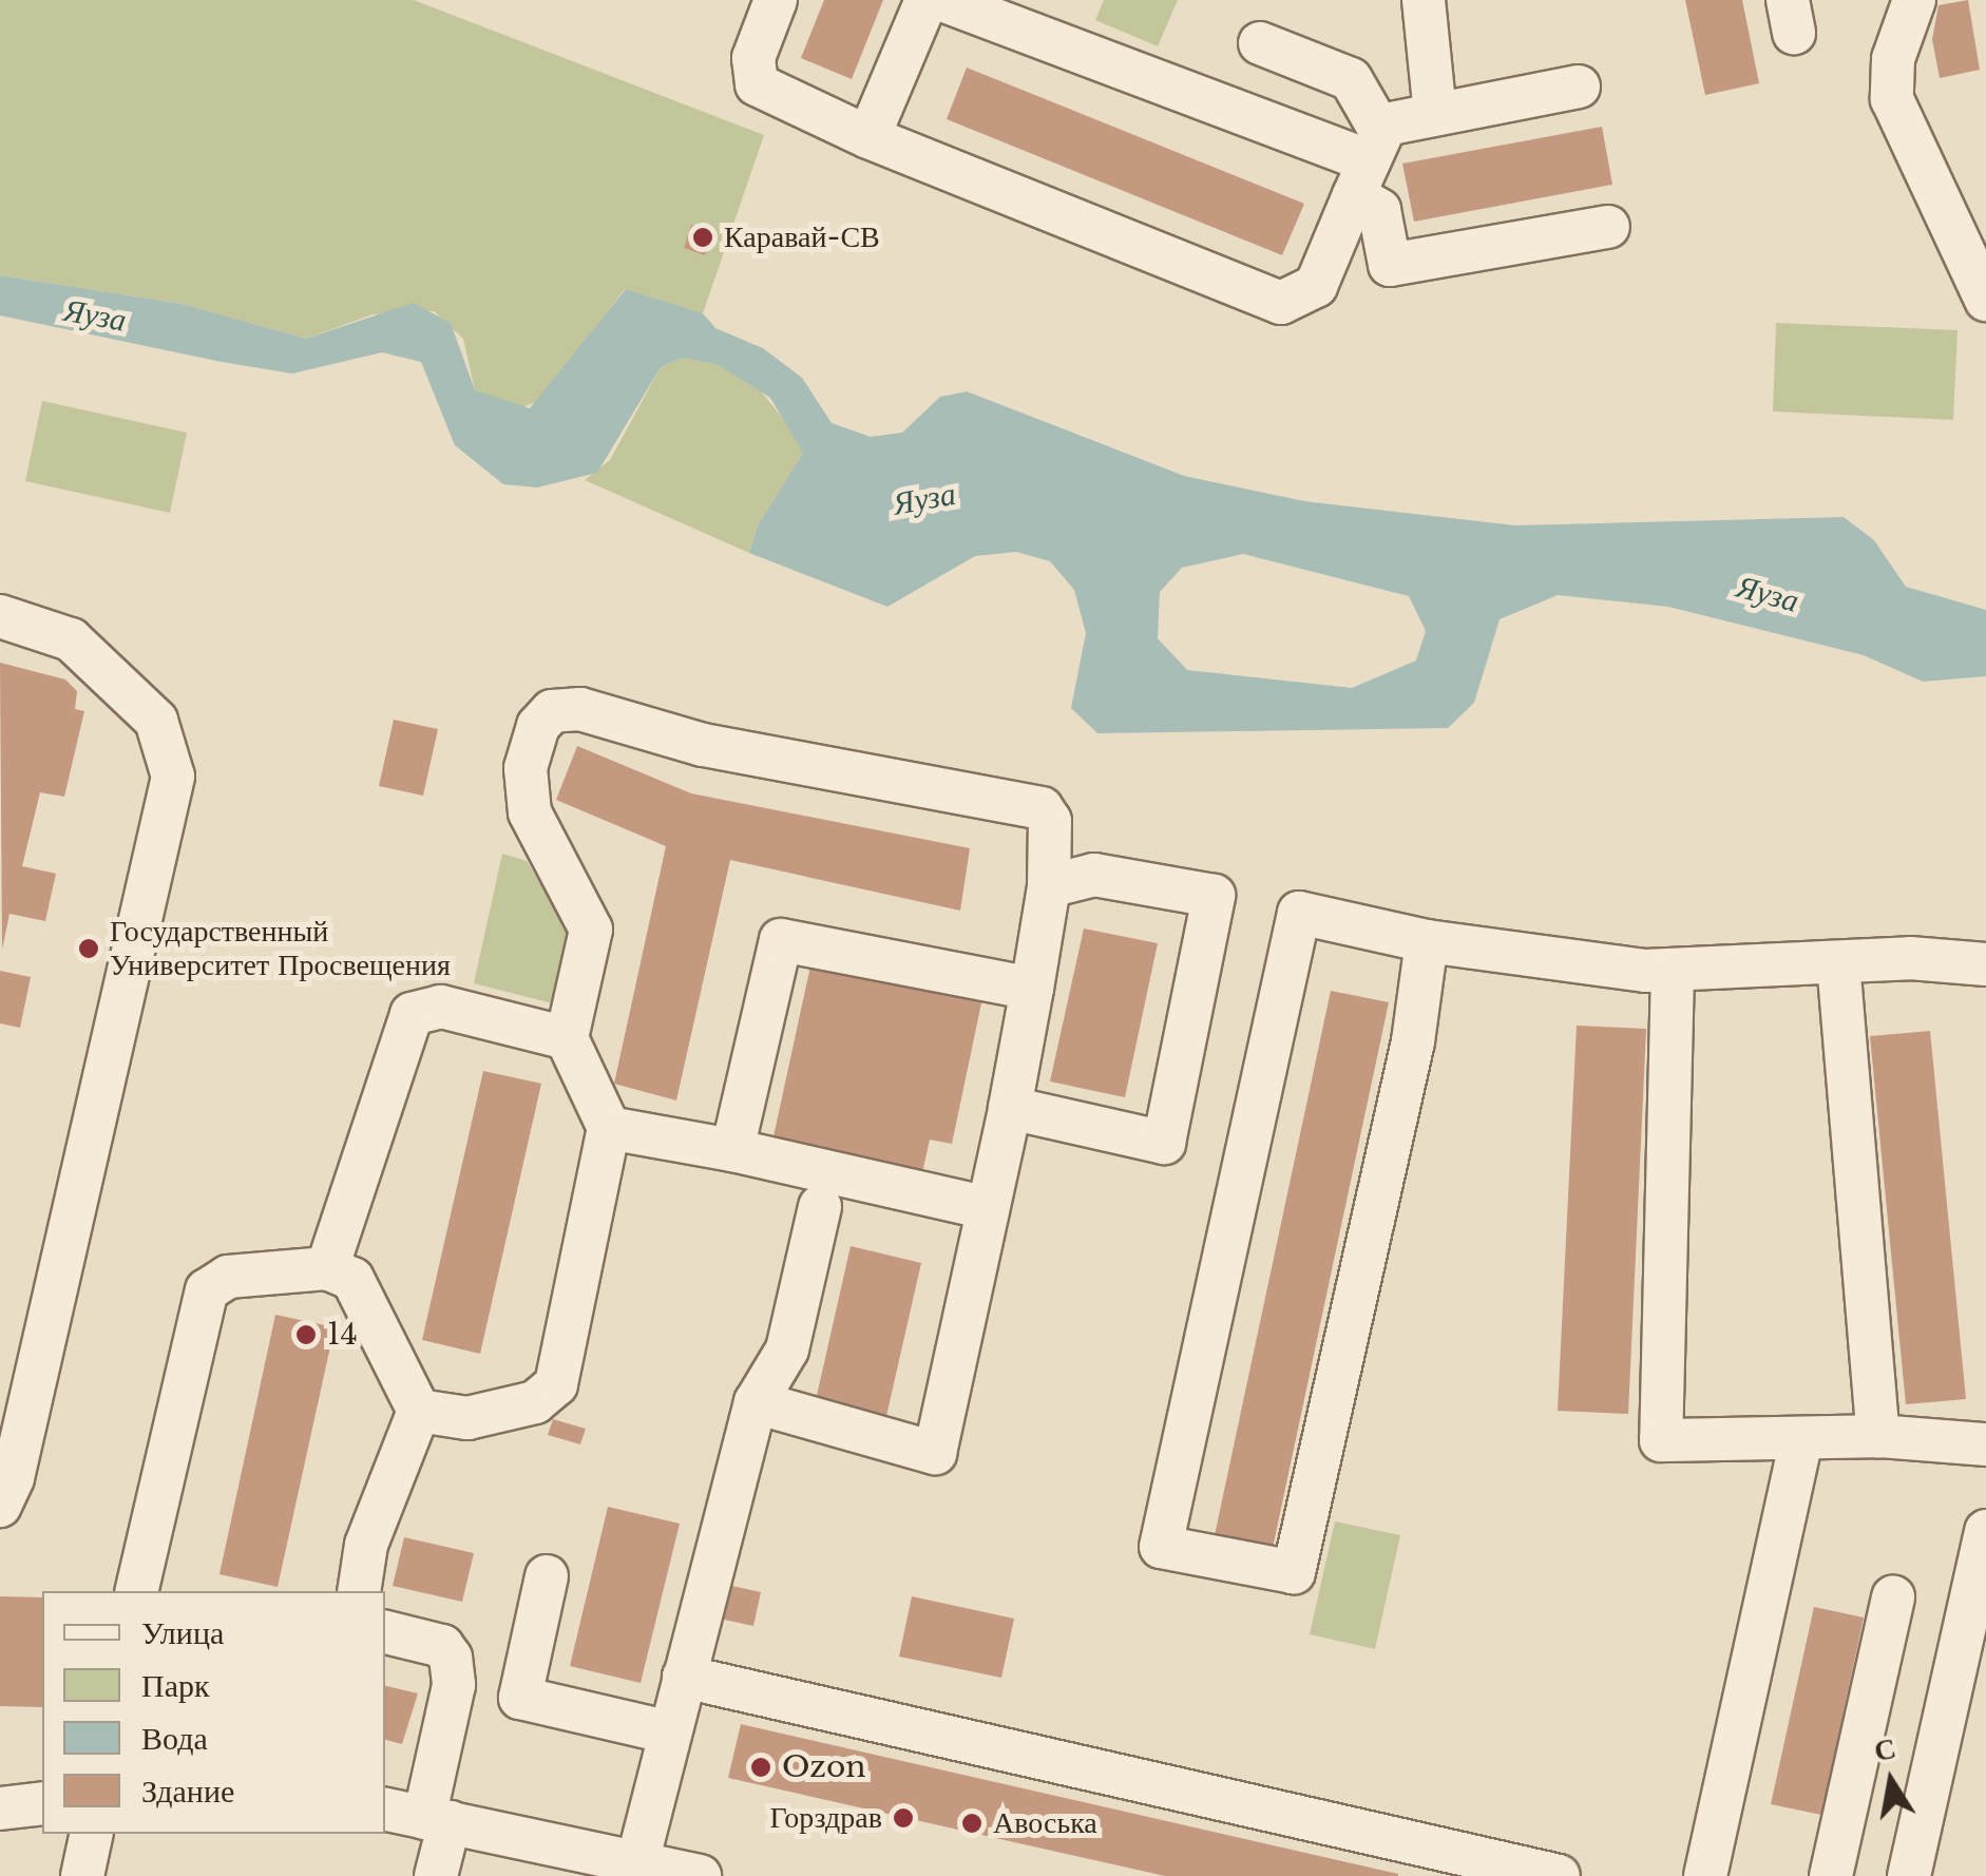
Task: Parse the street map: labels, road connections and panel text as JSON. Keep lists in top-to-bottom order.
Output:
{
  "water": ["Яуза"],
  "places": [
    "Каравай-СВ",
    "Государственный Университет Просвещения",
    "14",
    "Ozon",
    "Горздрав",
    "Авоська"
  ],
  "legend": [
    "Улица",
    "Парк",
    "Вода",
    "Здание"
  ],
  "north": "top"
}
